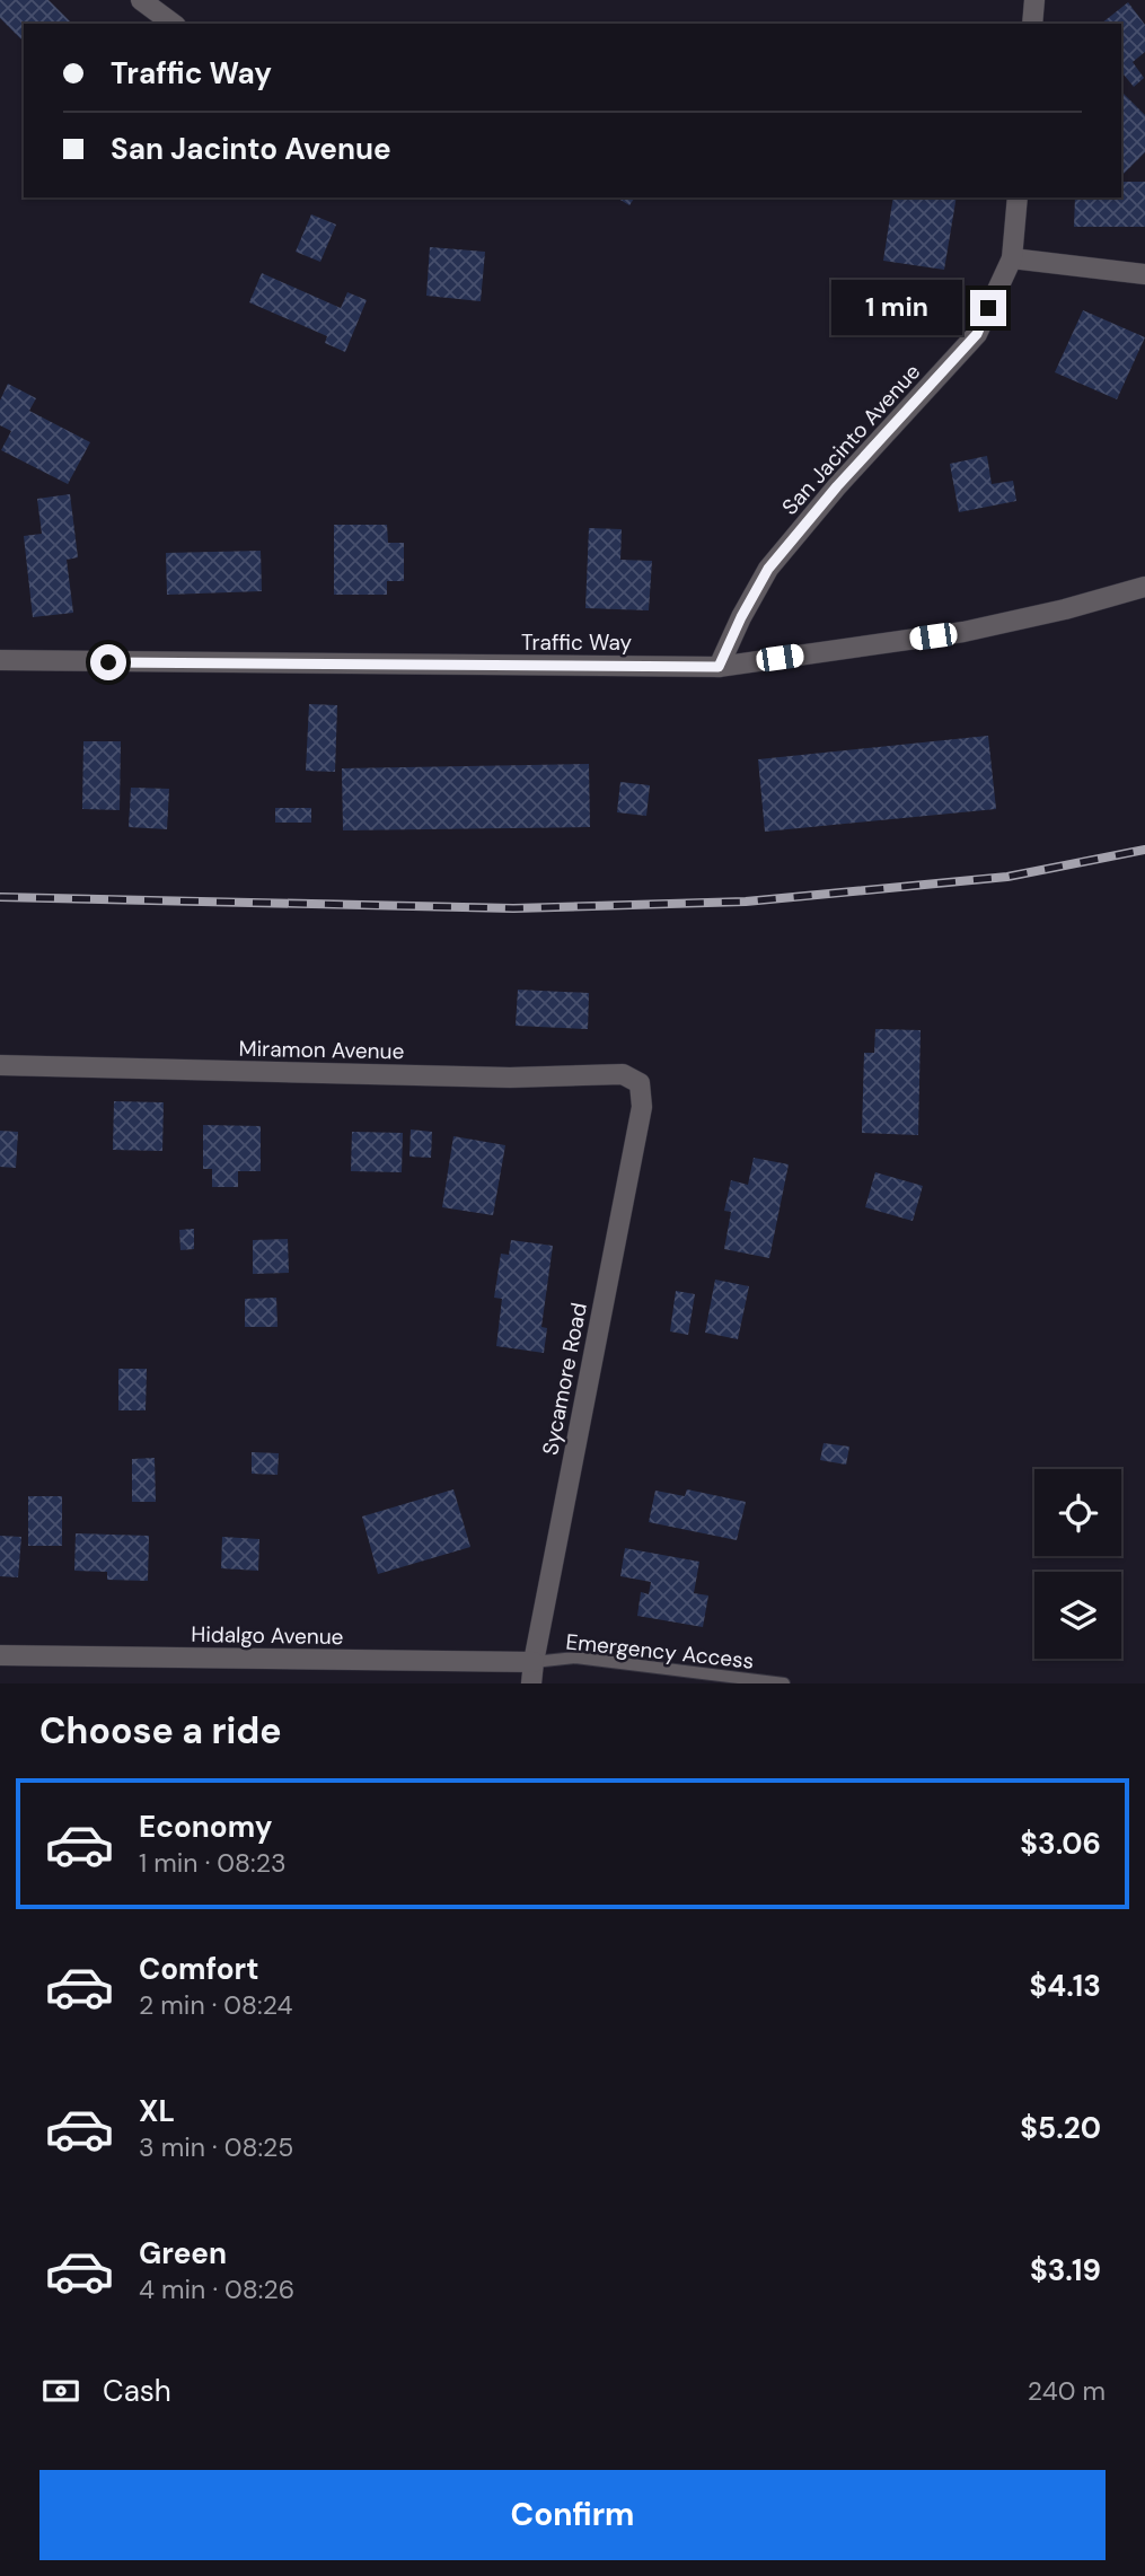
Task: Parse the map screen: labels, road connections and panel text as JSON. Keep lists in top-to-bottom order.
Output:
{
  "streets": {
    "street": [
      "San Jacinto Avenue",
      "Traffic Way",
      "Miramon Avenue",
      "Sycamore Road",
      "Hidalgo Avenue"
    ],
    "lane": ["Emergency Access"]
  },
  "crossings": [
    ["San Jacinto Avenue", "Traffic Way"],
    ["Miramon Avenue", "Sycamore Road"],
    ["Sycamore Road", "Hidalgo Avenue"],
    ["Sycamore Road", "Emergency Access"],
    ["Hidalgo Avenue", "Emergency Access"]
  ],
  "page": {
    "banner": ["Traffic Way", "San Jacinto Avenue"],
    "bubble": "1 min",
    "heading": "Choose a ride",
    "list": [
      {
        "name": "Economy",
        "note": "1 min · 08:23",
        "value": "$3.06"
      },
      {
        "name": "Comfort",
        "note": "2 min · 08:24",
        "value": "$4.13"
      },
      {
        "name": "XL",
        "note": "3 min · 08:25",
        "value": "$5.20"
      },
      {
        "name": "Green",
        "note": "4 min · 08:26",
        "value": "$3.19"
      }
    ],
    "pay": ["Cash", "240 m"],
    "buttons": "Confirm"
  }
}
